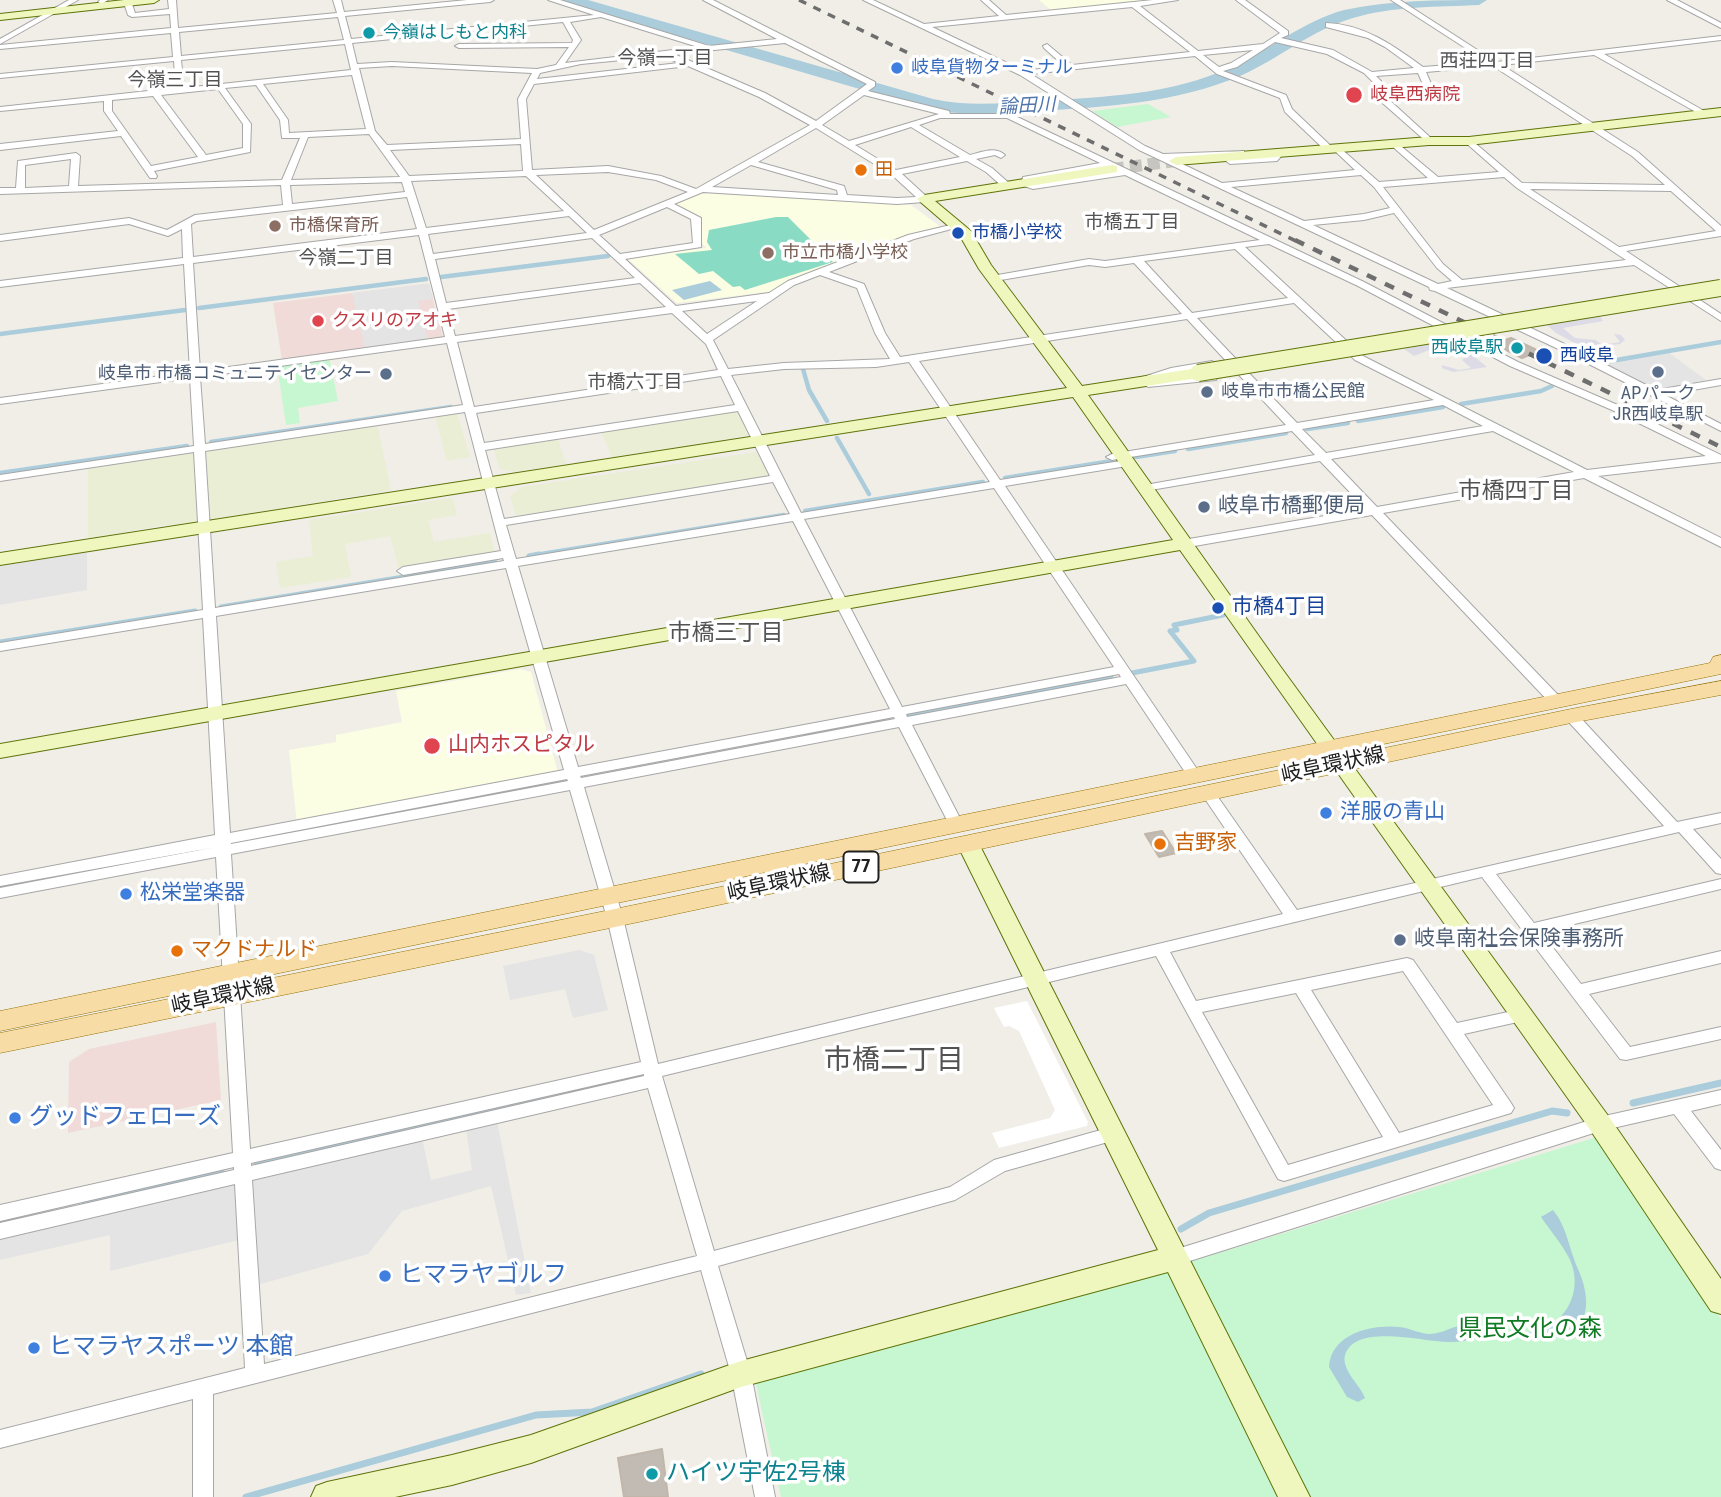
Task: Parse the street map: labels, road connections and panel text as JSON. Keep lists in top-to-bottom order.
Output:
{
  "streets": {
    "main road": ["岐阜環状線", "77"]
  },
  "districts": [
    "今嶺一丁目",
    "西荘四丁目",
    "今嶺三丁目",
    "市橋五丁目",
    "今嶺二丁目",
    "市橋六丁目",
    "市橋四丁目",
    "市橋三丁目",
    "市橋二丁目"
  ],
  "water": ["論田川"],
  "parks": ["県民文化の森"],
  "places": [
    "今嶺はしもと内科",
    "岐阜貨物ターミナル",
    "岐阜西病院",
    "田",
    "市橋保育所",
    "市橋小学校",
    "市立市橋小学校",
    "クスリのアオキ",
    "西岐阜駅",
    "西岐阜",
    "APパーク JR西岐阜駅",
    "岐阜市 市橋コミュニティセンター",
    "岐阜市市橋公民館",
    "岐阜市橋郵便局",
    "市橋4丁目",
    "山内ホスピタル",
    "洋服の青山",
    "吉野家",
    "松栄堂楽器",
    "岐阜南社会保険事務所",
    "マクドナルド",
    "グッドフェローズ",
    "ヒマラヤゴルフ",
    "ヒマラヤスポーツ 本館",
    "ハイツ宇佐2号棟"
  ]
}
